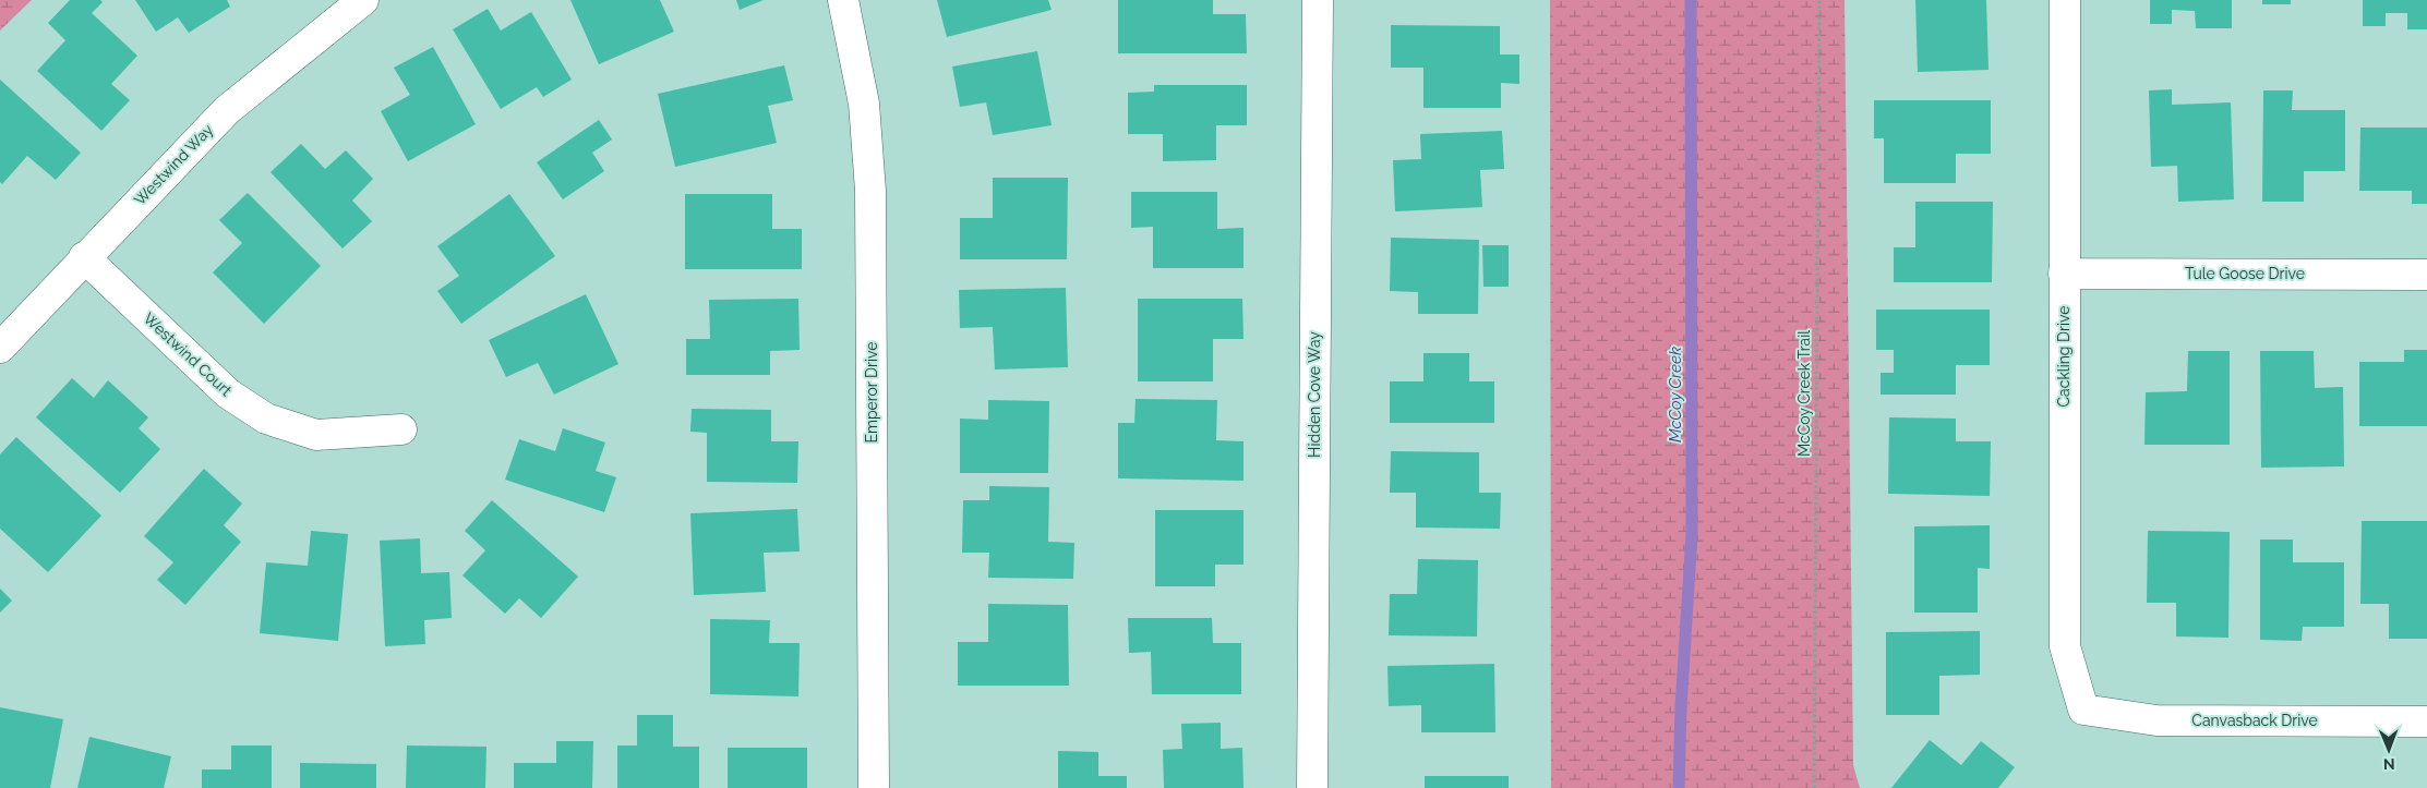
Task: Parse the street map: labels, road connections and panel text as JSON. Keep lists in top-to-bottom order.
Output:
{
  "streets": {
    "street": [
      "Westwind Way",
      "Tule Goose Drive",
      "Westwind Court",
      "Cackling Drive",
      "Emperor Drive",
      "Hidden Cove Way",
      "Canvasback Drive"
    ],
    "path": ["McCoy Creek Trail"]
  },
  "crossings": [
    ["Westwind Way", "Westwind Court"],
    ["Tule Goose Drive", "Cackling Drive"],
    ["Cackling Drive", "Canvasback Drive"]
  ],
  "water": ["McCoy Creek"],
  "north": "bottom"
}
